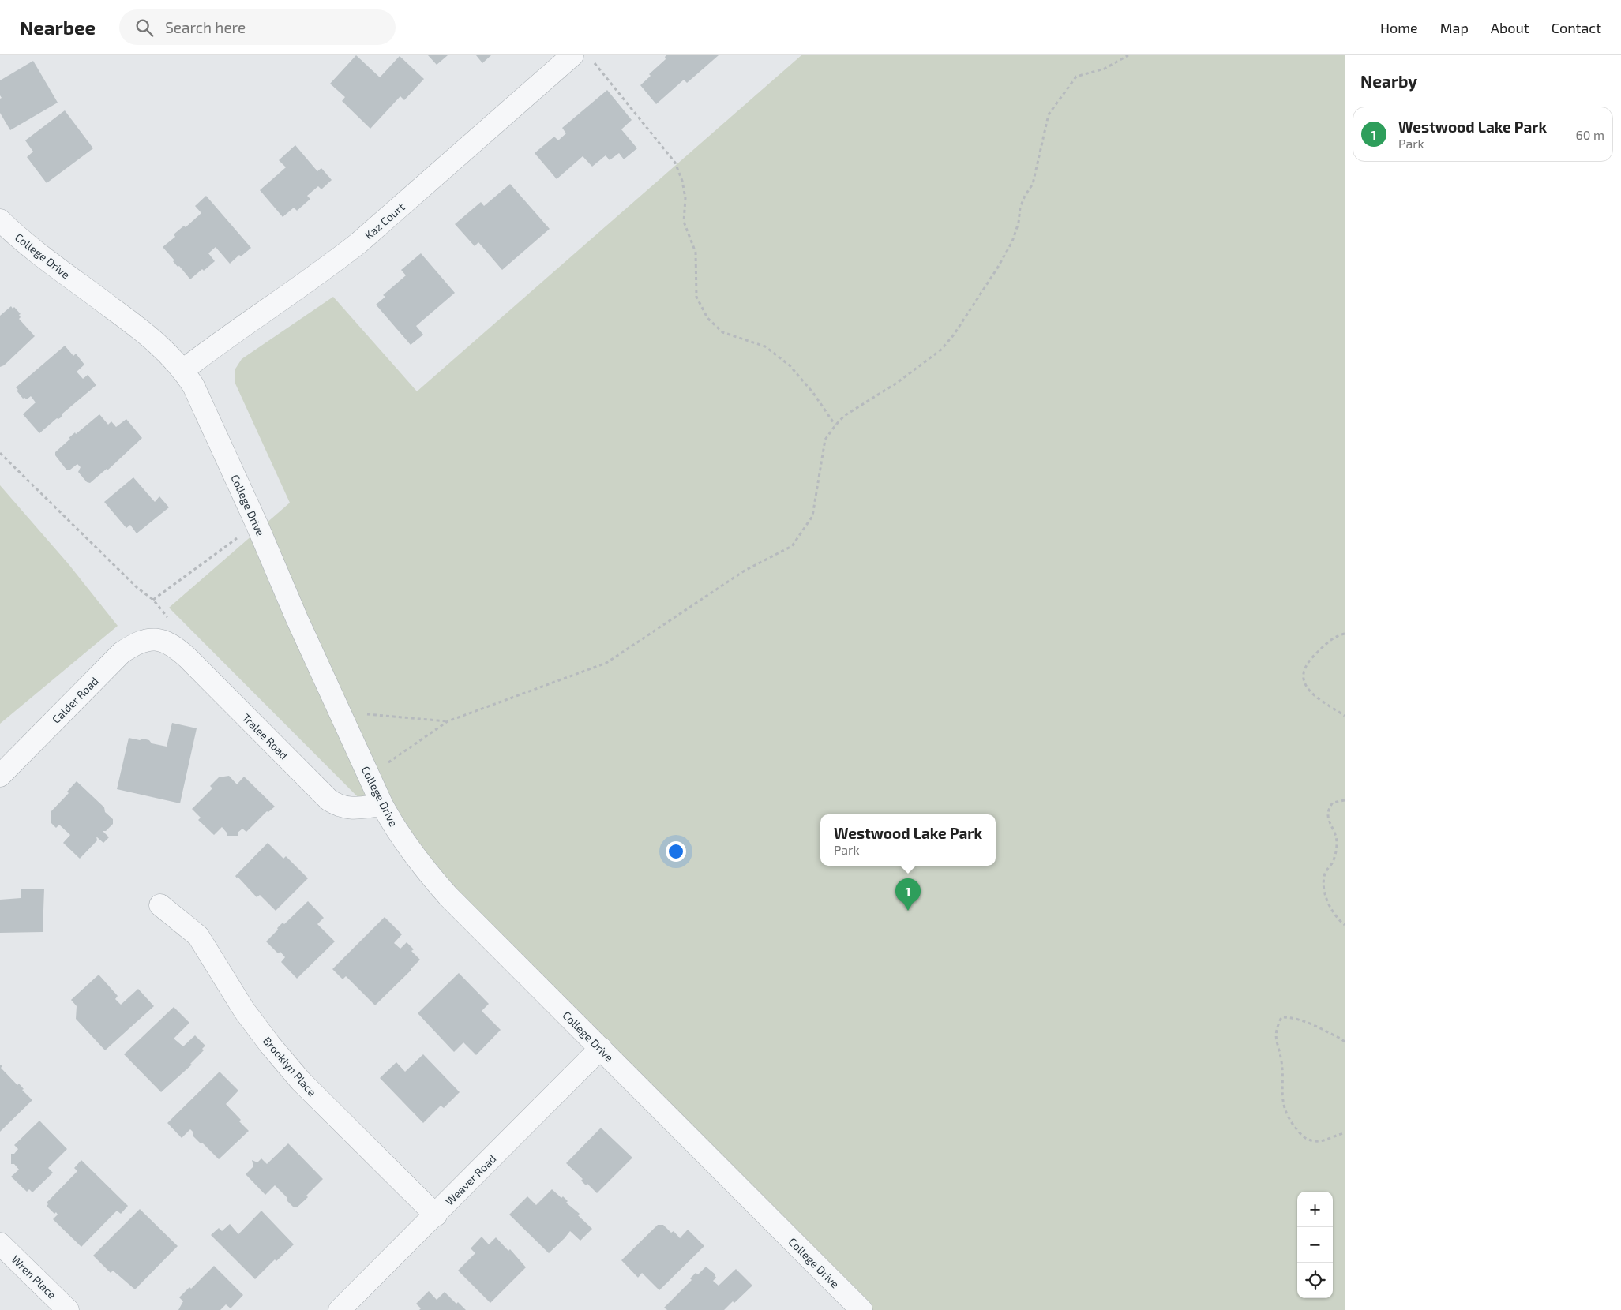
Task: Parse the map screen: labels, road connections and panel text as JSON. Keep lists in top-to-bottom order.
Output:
{
  "streets": {
    "street": [
      "Kaz Court",
      "College Drive",
      "Calder Road",
      "Tralee Road",
      "Brooklyn Place",
      "Weaver Road",
      "Wren Place"
    ]
  },
  "crossings": [
    ["Kaz Court", "College Drive"],
    ["College Drive", "Tralee Road"],
    ["College Drive", "Weaver Road"],
    ["Calder Road", "Tralee Road"],
    ["Brooklyn Place", "Weaver Road"]
  ],
  "page": {
    "header": "Nearbee",
    "search": "Search here",
    "nav": [
      "Home",
      "Map",
      "About",
      "Contact"
    ],
    "heading": "Nearby",
    "list": [
      {
        "mark": "1",
        "name": "Westwood Lake Park",
        "note": "Park",
        "value": "60 m"
      }
    ],
    "popup": ["Westwood Lake Park", "Park"],
    "pins": "1",
    "map_buttons": ["+", "−"]
  }
}
